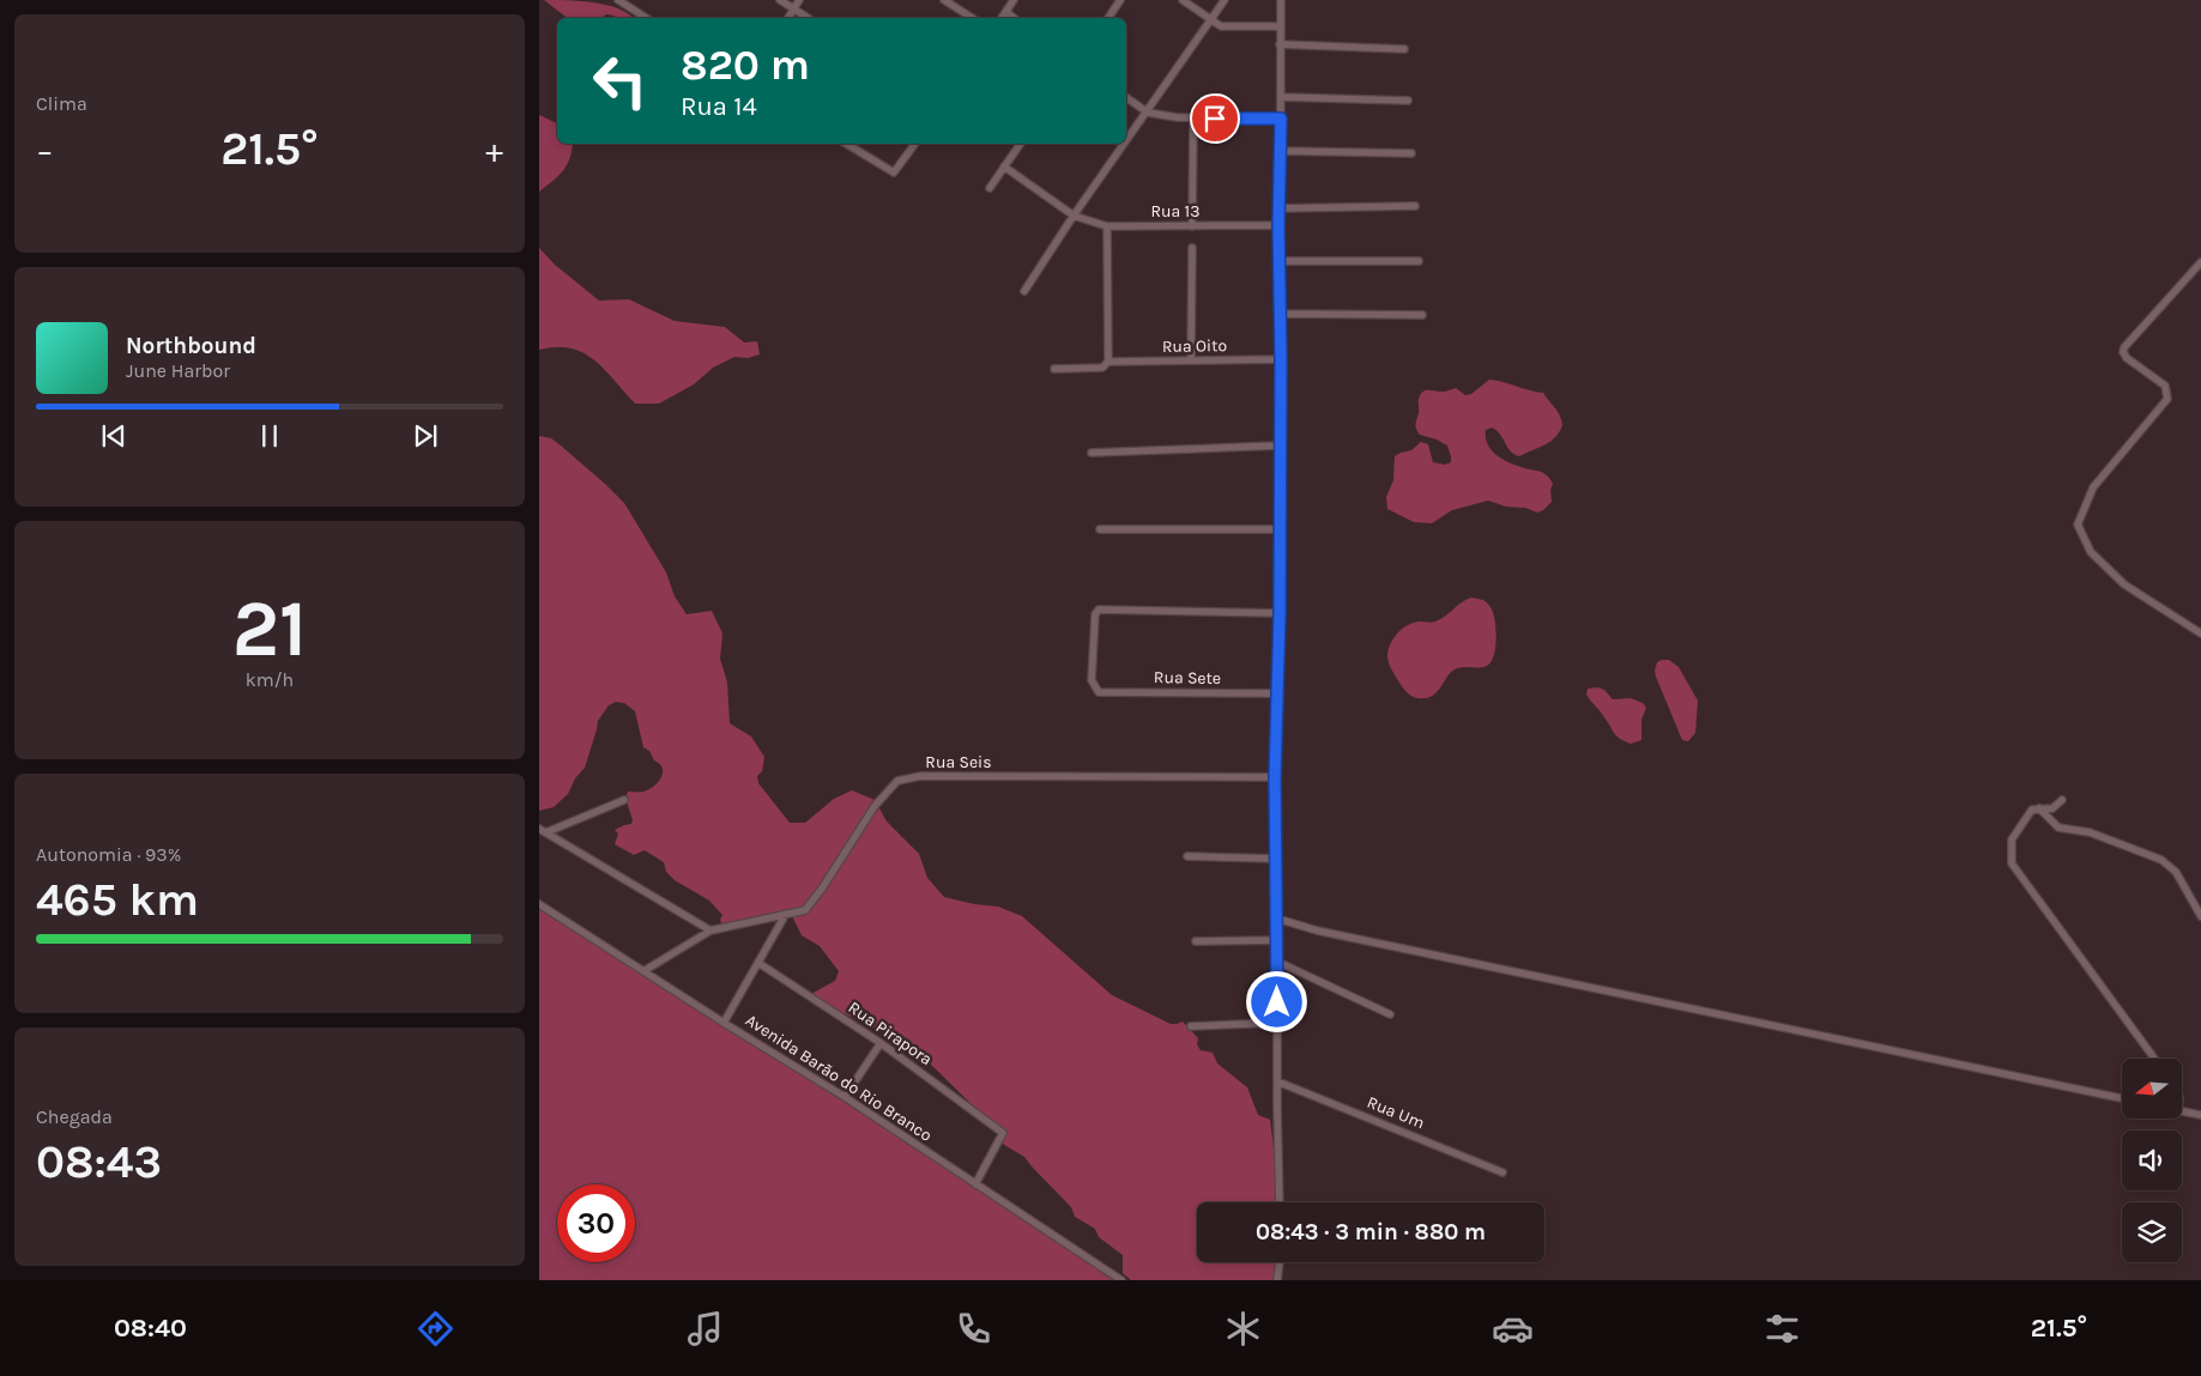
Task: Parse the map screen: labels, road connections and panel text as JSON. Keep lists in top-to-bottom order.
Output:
{
  "streets": {
    "street": [
      "Rua 13",
      "Rua Oito",
      "Rua Sete",
      "Rua Seis",
      "Rua Pirapora",
      "Avenida Barão do Rio Branco",
      "Rua Um"
    ]
  },
  "crossings": [
    ["Rua Seis", "Avenida Barão do Rio Branco"],
    ["Rua Pirapora", "Avenida Barão do Rio Branco"]
  ],
  "north": "left",
  "page": {
    "tile": [
      "Clima",
      ["21", "km/h"],
      ["Autonomia · 93%", "465 km"],
      ["Chegada", "08:43"]
    ],
    "turn": ["820 m", "Rua 14"],
    "heat": ["−", "21.5°", "+"],
    "song": ["Northbound", "June Harbor"],
    "limit": "30",
    "trip": "08:43 · 3 min · 880 m",
    "tabs": ["08:40", "21.5°"]
  }
}
